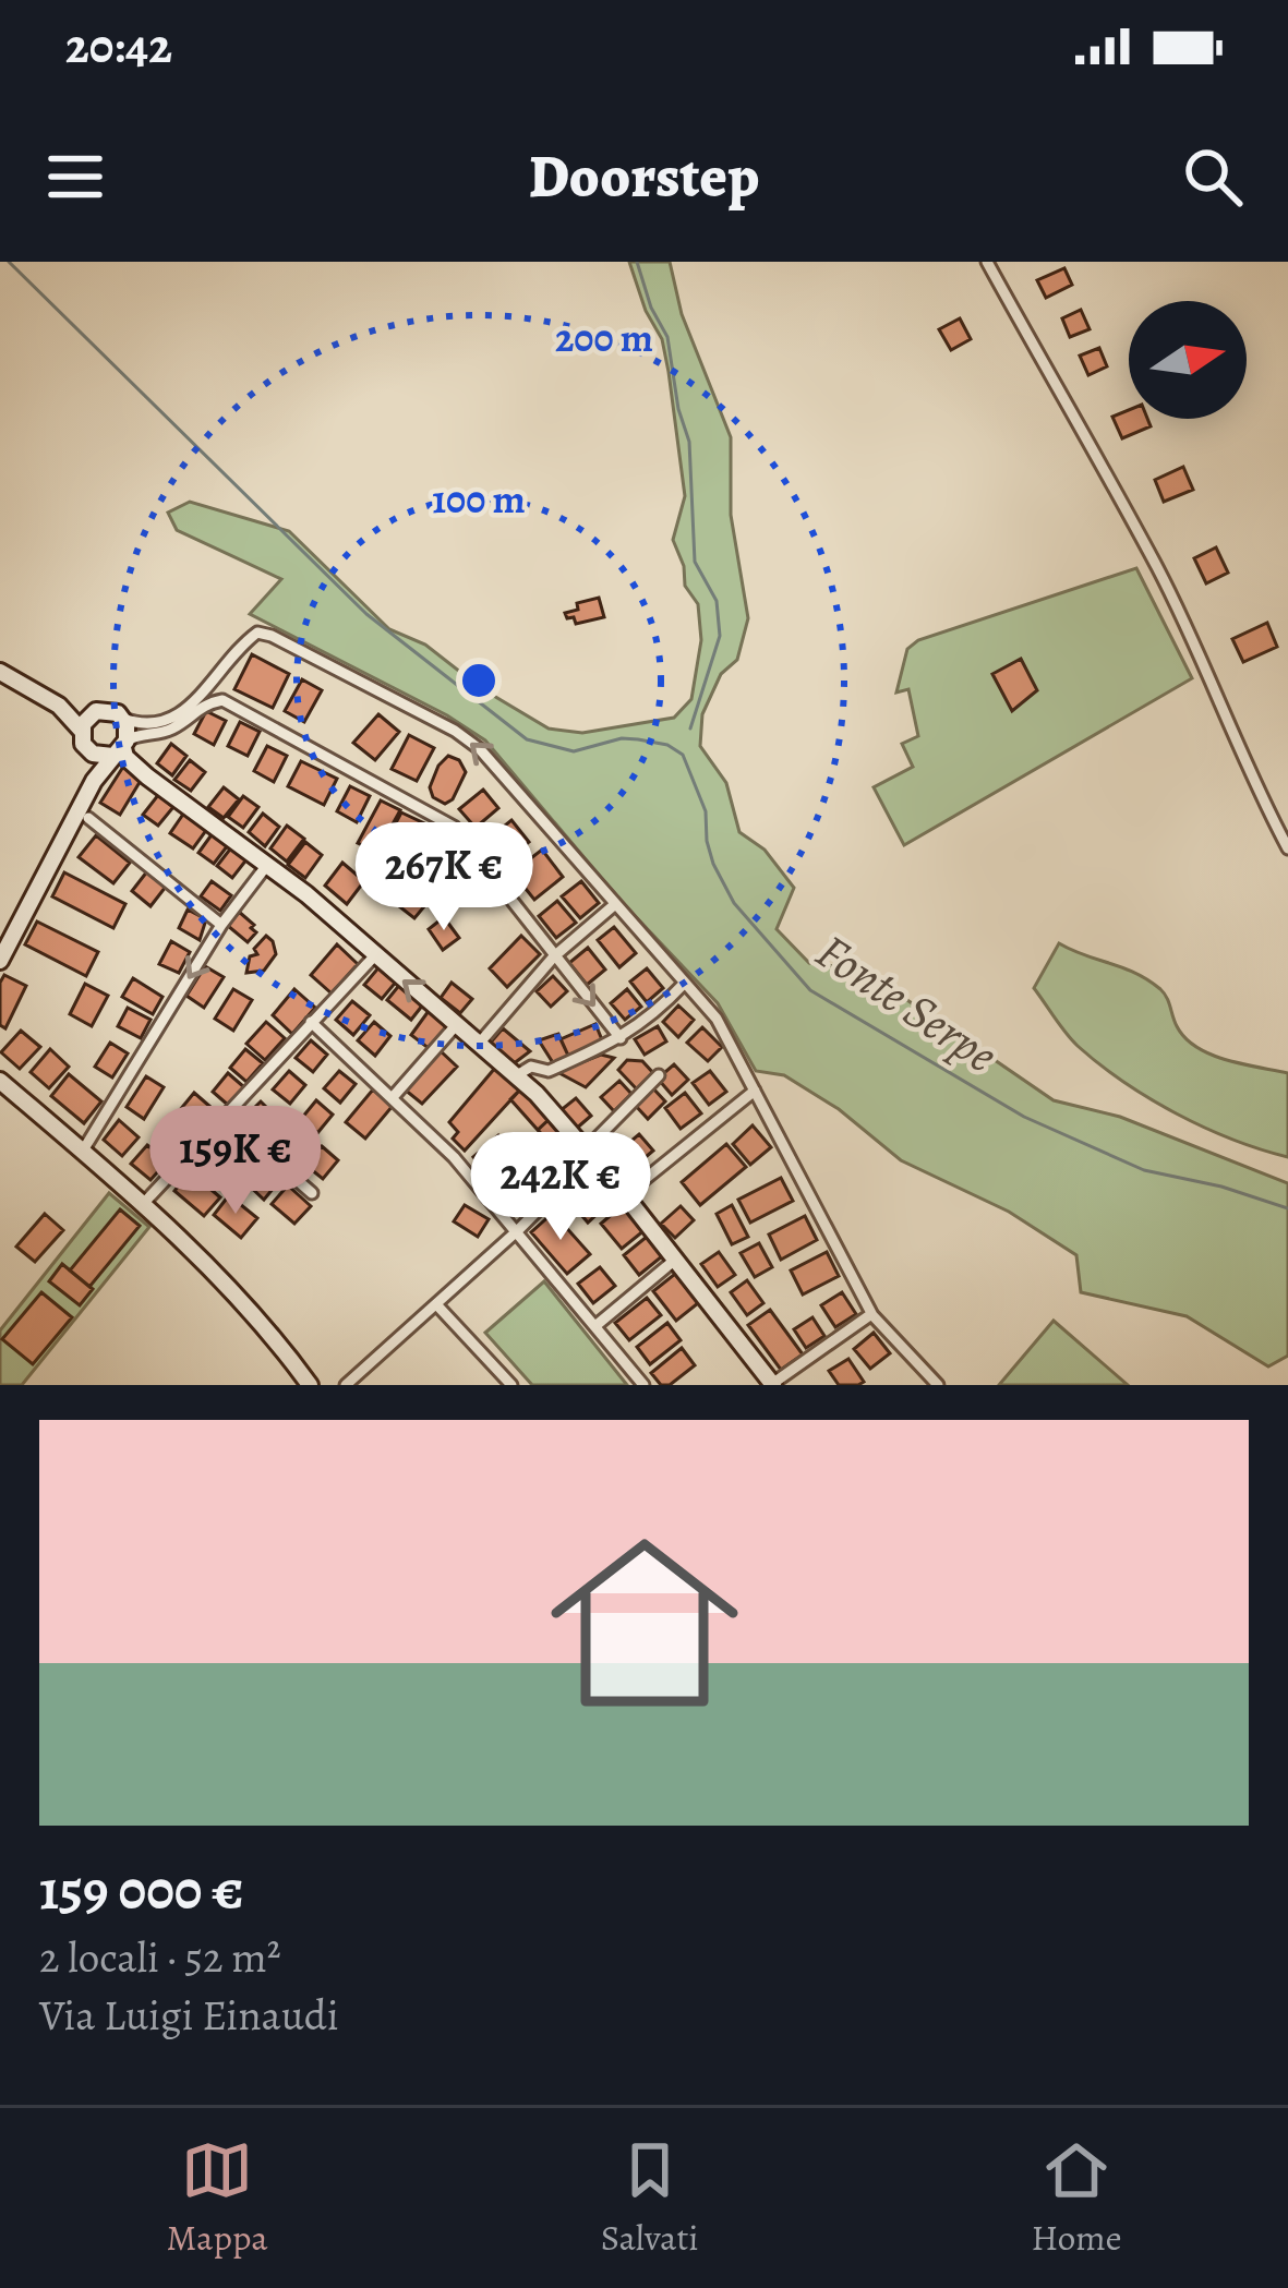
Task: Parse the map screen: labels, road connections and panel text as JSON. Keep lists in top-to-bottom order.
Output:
{
  "water": ["Fonte Serpe"],
  "north": "right",
  "page": {
    "status": "20:42",
    "header": "Doorstep",
    "price": ["267K €", "159K €", "242K €"],
    "list": [
      {
        "name": "159 000 €",
        "note": "2 locali · 52 m² · Via Luigi Einaudi"
      }
    ],
    "tabs": ["Mappa", "Salvati", "Home"]
  },
  "rings": ["200 m", "100 m"]
}
